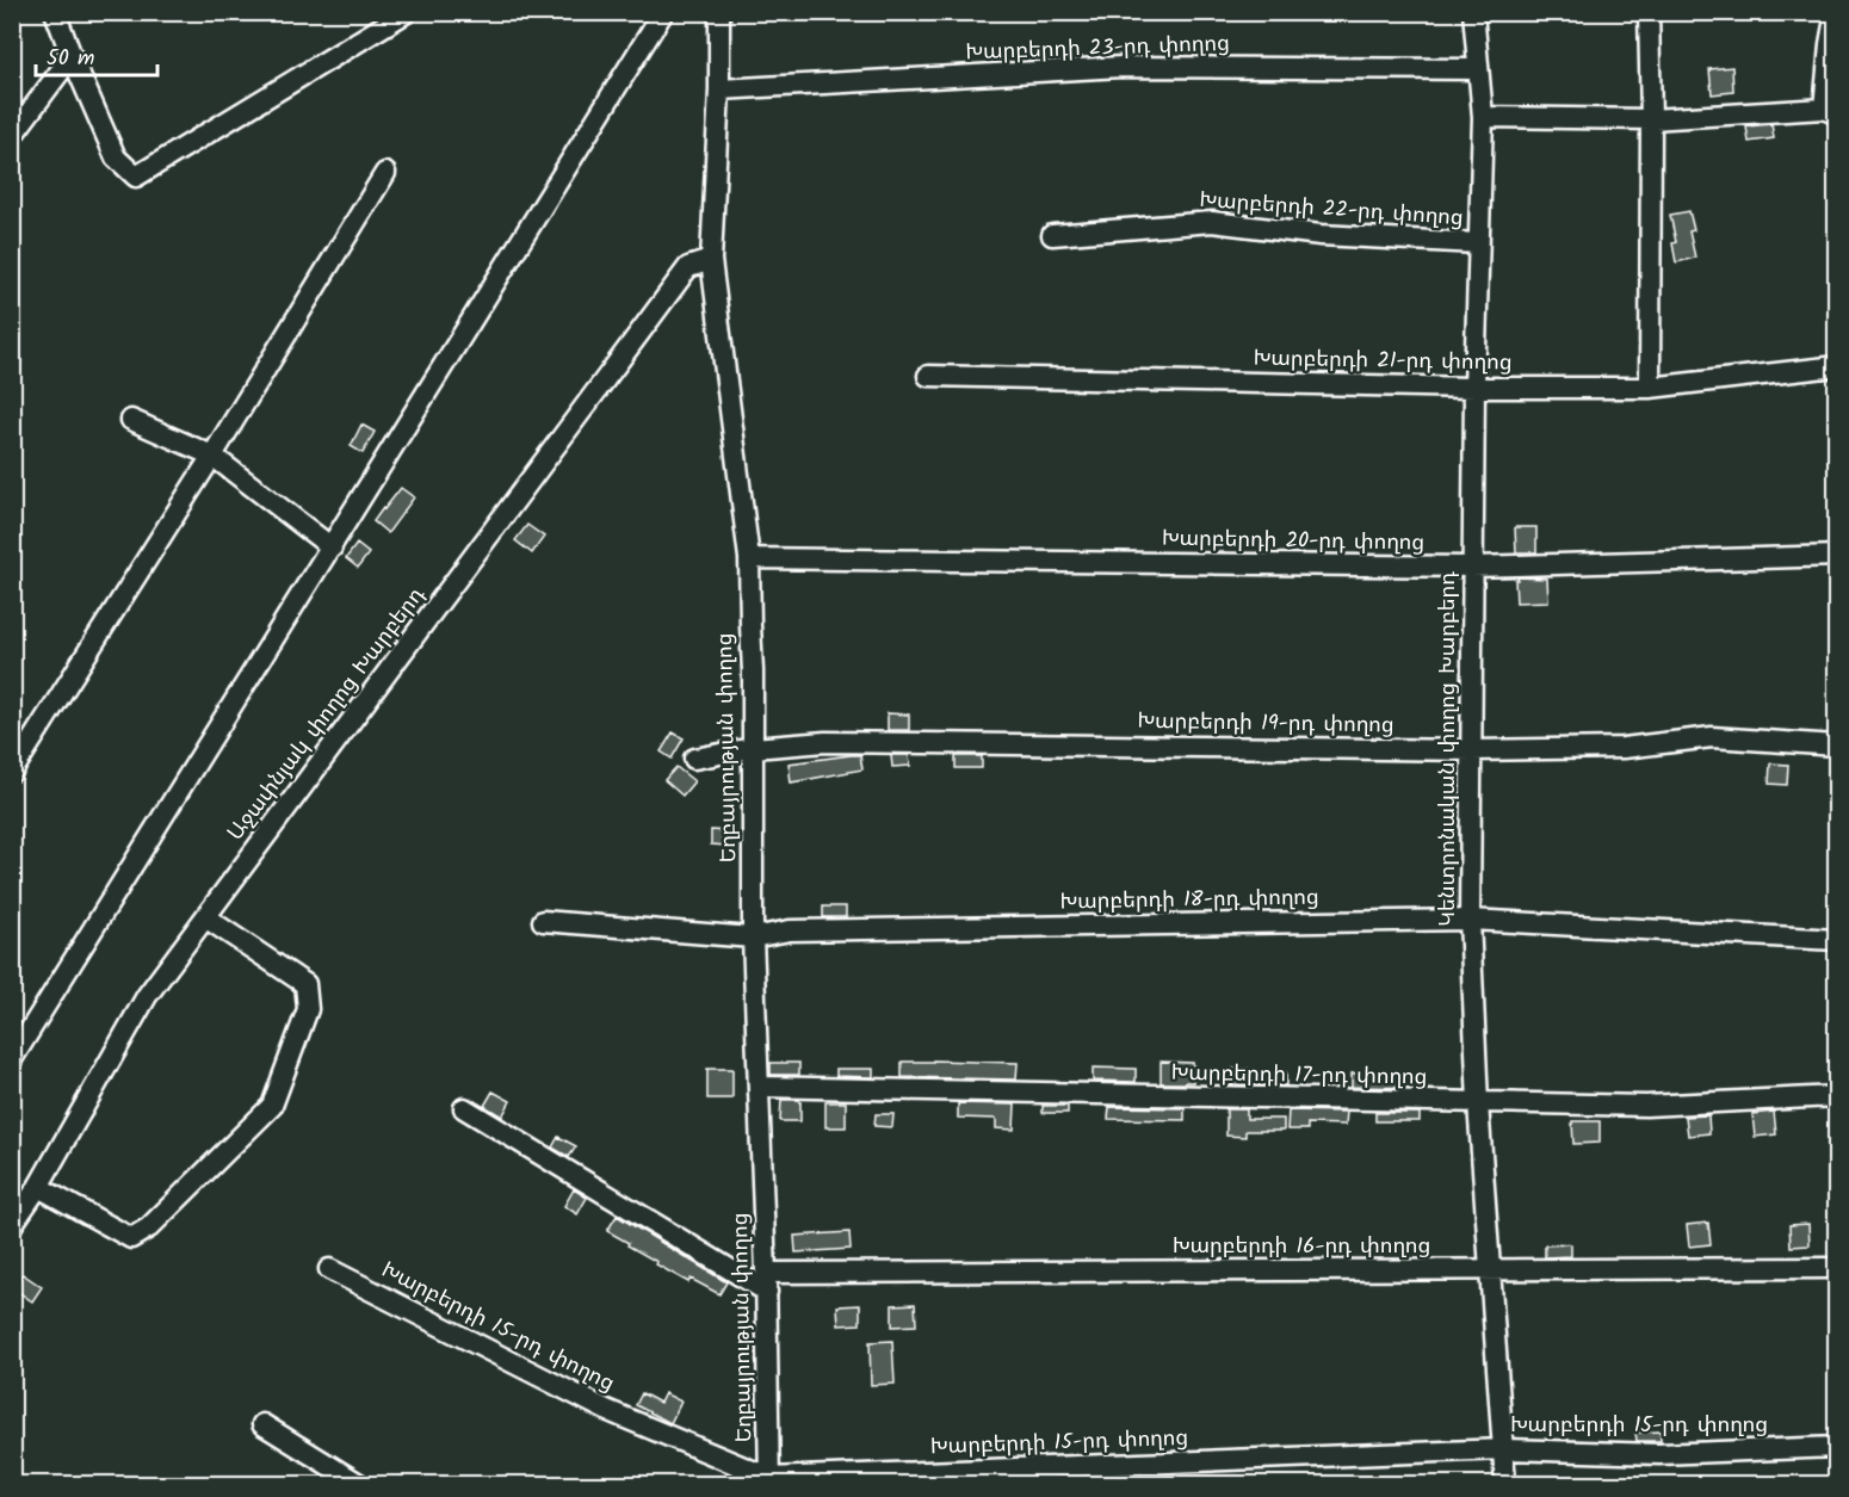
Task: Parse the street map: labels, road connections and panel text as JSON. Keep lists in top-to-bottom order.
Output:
{
  "streets": {
    "street": [
      "Խարբերդի 23-րդ փողոց",
      "Խարբերդի 22-րդ փողոց",
      "Խարբերդի 21-րդ փողոց",
      "Խարբերդի 20-րդ փողոց",
      "Աջափնյակ փողոց Խարբերդ",
      "Խարբերդի 19-րդ փողոց",
      "Եղբայրության փողոց",
      "Կենտրոնական փողոց Խարբերդ",
      "Խարբերդի 18-րդ փողոց",
      "Խարբերդի 17-րդ փողոց",
      "Խարբերդի 16-րդ փողոց",
      "Խարբերդի 15-րդ փողոց"
    ]
  },
  "crossings": [
    ["Խարբերդի 23-րդ փողոց", "Եղբայրության փողոց"],
    ["Խարբերդի 23-րդ փողոց", "Կենտրոնական փողոց Խարբերդ"],
    ["Խարբերդի 22-րդ փողոց", "Կենտրոնական փողոց Խարբերդ"],
    ["Խարբերդի 21-րդ փողոց", "Կենտրոնական փողոց Խարբերդ"],
    ["Խարբերդի 20-րդ փողոց", "Եղբայրության փողոց"],
    ["Խարբերդի 20-րդ փողոց", "Կենտրոնական փողոց Խարբերդ"],
    ["Աջափնյակ փողոց Խարբերդ", "Եղբայրության փողոց"],
    ["Խարբերդի 19-րդ փողոց", "Եղբայրության փողոց"],
    ["Խարբերդի 19-րդ փողոց", "Կենտրոնական փողոց Խարբերդ"],
    ["Եղբայրության փողոց", "Խարբերդի 18-րդ փողոց"],
    ["Եղբայրության փողոց", "Խարբերդի 17-րդ փողոց"],
    ["Եղբայրության փողոց", "Խարբերդի 16-րդ փողոց"],
    ["Եղբայրության փողոց", "Խարբերդի 15-րդ փողոց"],
    ["Կենտրոնական փողոց Խարբերդ", "Խարբերդի 18-րդ փողոց"],
    ["Կենտրոնական փողոց Խարբերդ", "Խարբերդի 17-րդ փողոց"],
    ["Կենտրոնական փողոց Խարբերդ", "Խարբերդի 16-րդ փողոց"],
    ["Կենտրոնական փողոց Խարբերդ", "Խարբերդի 15-րդ փողոց"]
  ],
  "scale_bar": "50 m"
}
